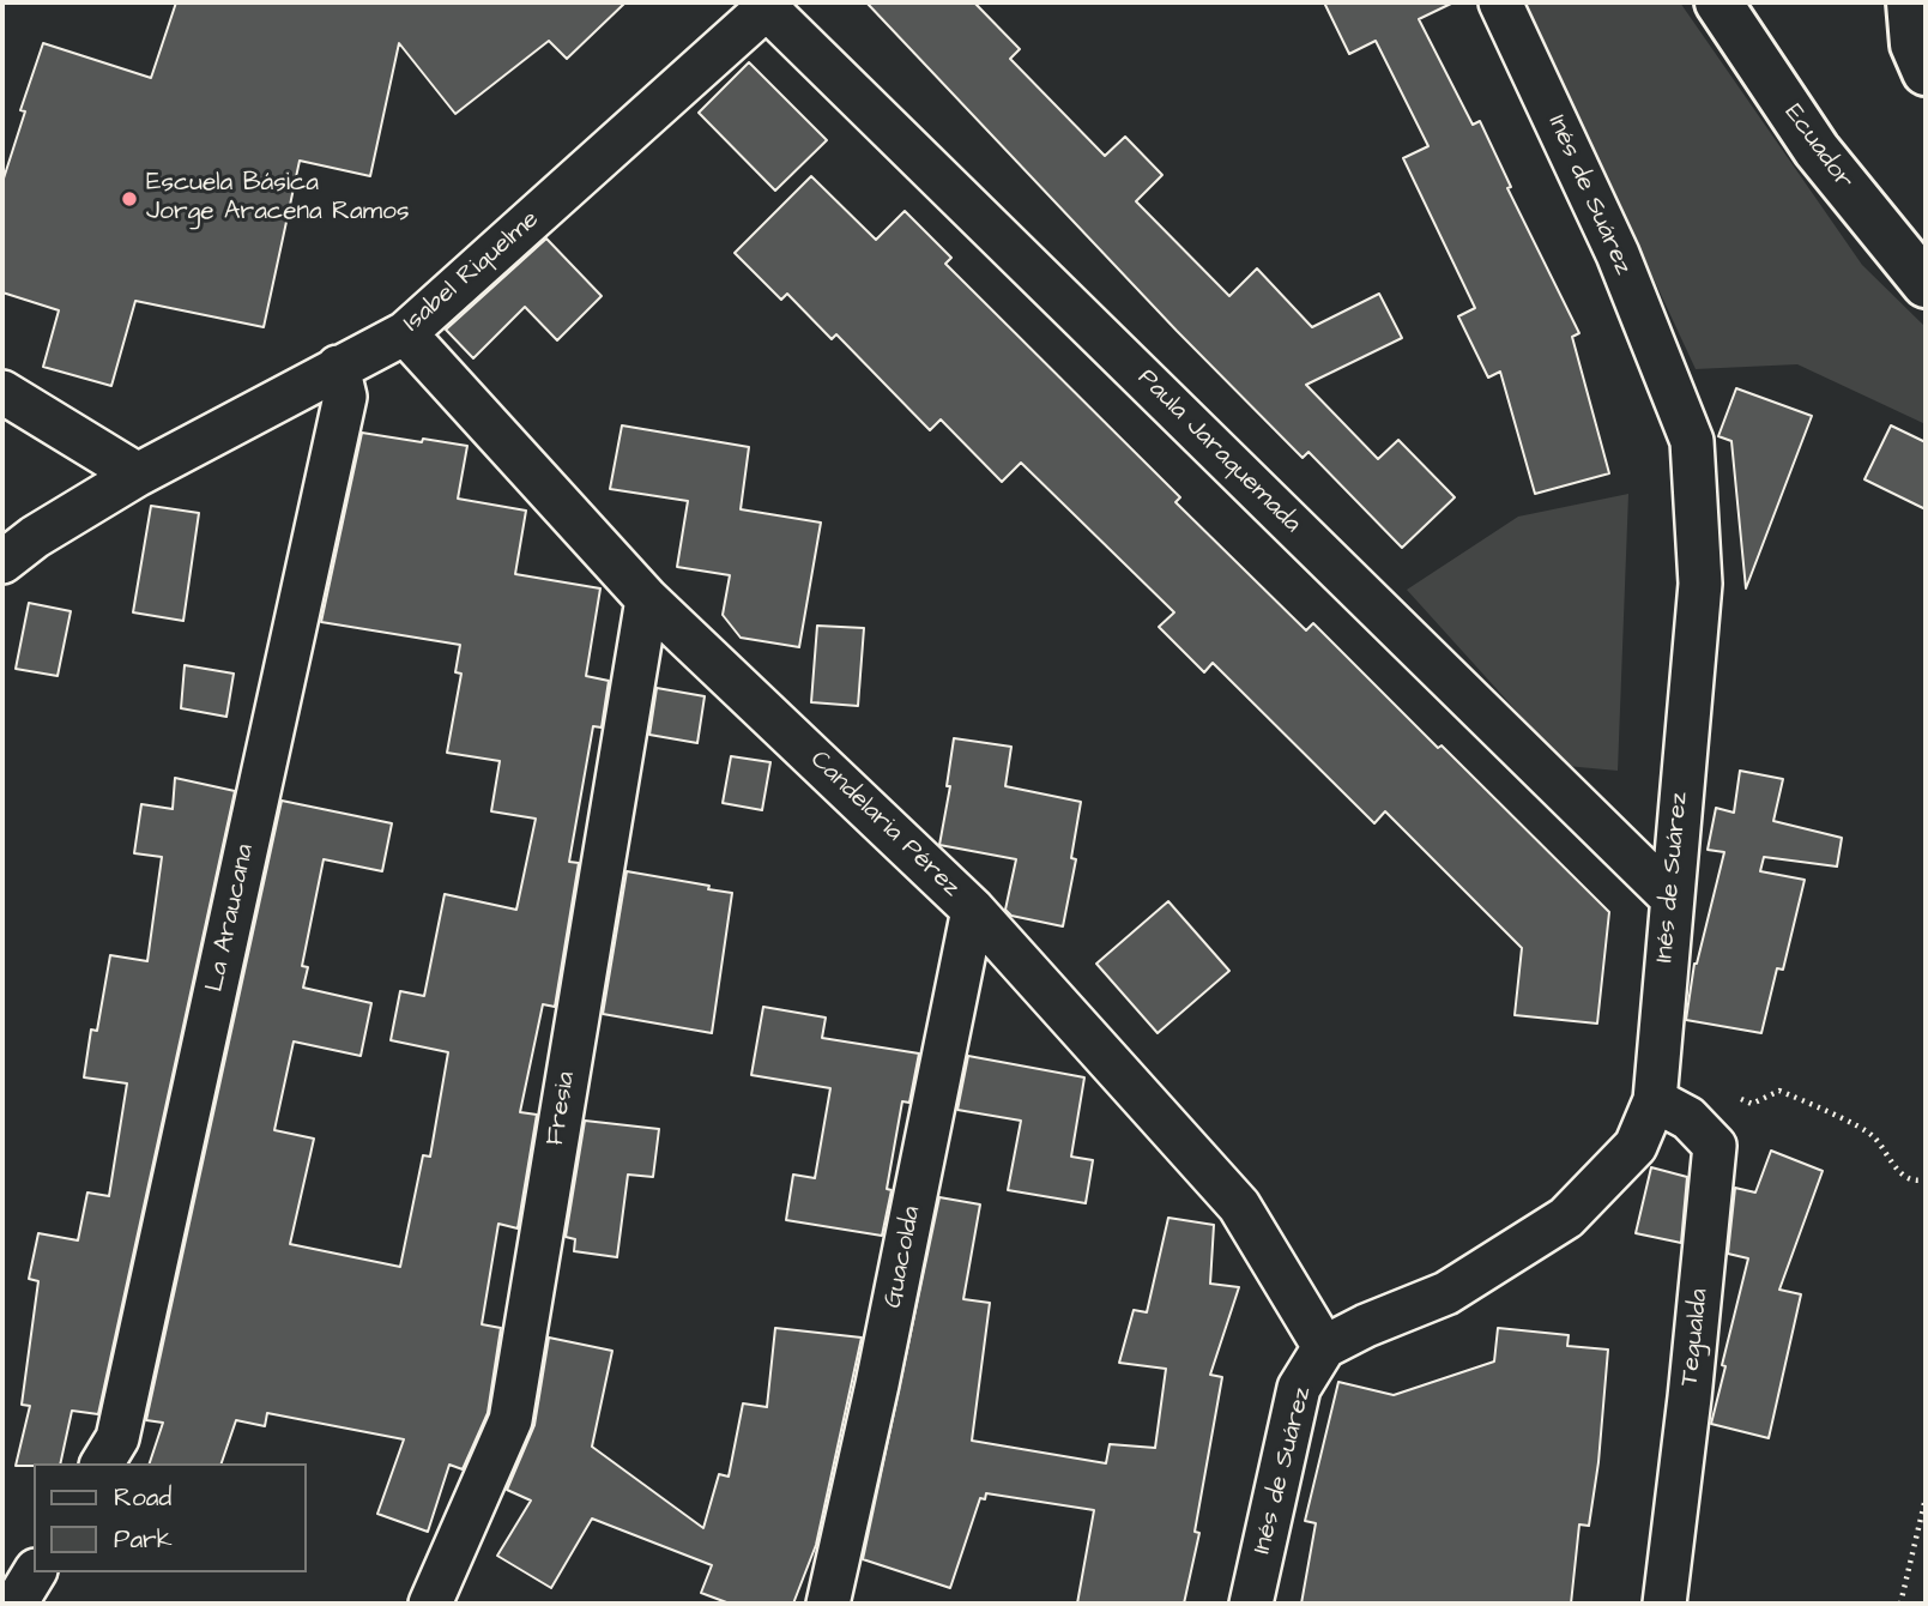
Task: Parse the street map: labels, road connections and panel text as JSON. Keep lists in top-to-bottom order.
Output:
{
  "streets": {
    "street": [
      "Ecuador",
      "Inés de Suárez",
      "Isabel Riquelme",
      "Paula Jaraquemada",
      "Candelaria Pérez",
      "La Araucana",
      "Fresia",
      "Guacolda",
      "Tegualda"
    ]
  },
  "crossings": [
    ["Inés de Suárez", "Paula Jaraquemada"],
    ["Inés de Suárez", "Candelaria Pérez"],
    ["Inés de Suárez", "Tegualda"],
    ["Isabel Riquelme", "Paula Jaraquemada"],
    ["Isabel Riquelme", "Candelaria Pérez"],
    ["Isabel Riquelme", "La Araucana"],
    ["Candelaria Pérez", "Fresia"],
    ["Candelaria Pérez", "Guacolda"]
  ],
  "places": ["Escuela Básica Jorge Aracena Ramos"],
  "legend": ["Road", "Park"]
}
